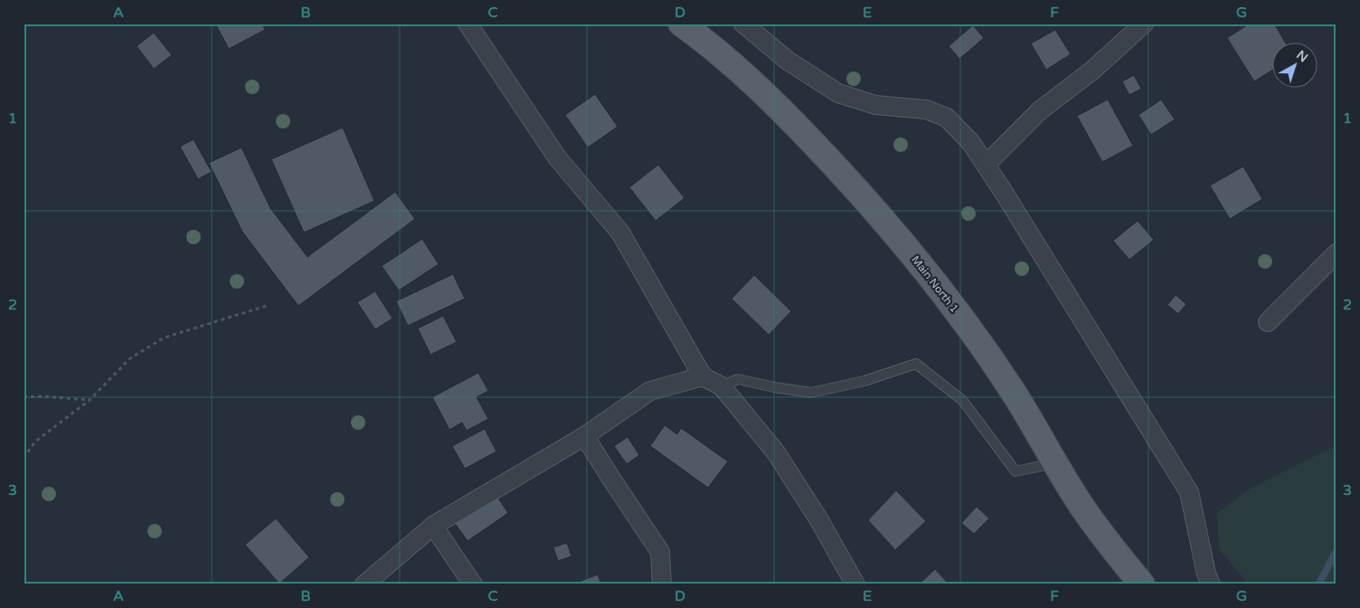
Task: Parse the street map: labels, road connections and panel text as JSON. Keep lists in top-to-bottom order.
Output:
{
  "streets": {
    "main road": ["Main North 1"]
  },
  "north": "top right",
  "grid": {
    "columns": [
      "A",
      "B",
      "C",
      "D",
      "E",
      "F",
      "G"
    ],
    "rows": ["1", "2", "3"]
  }
}
